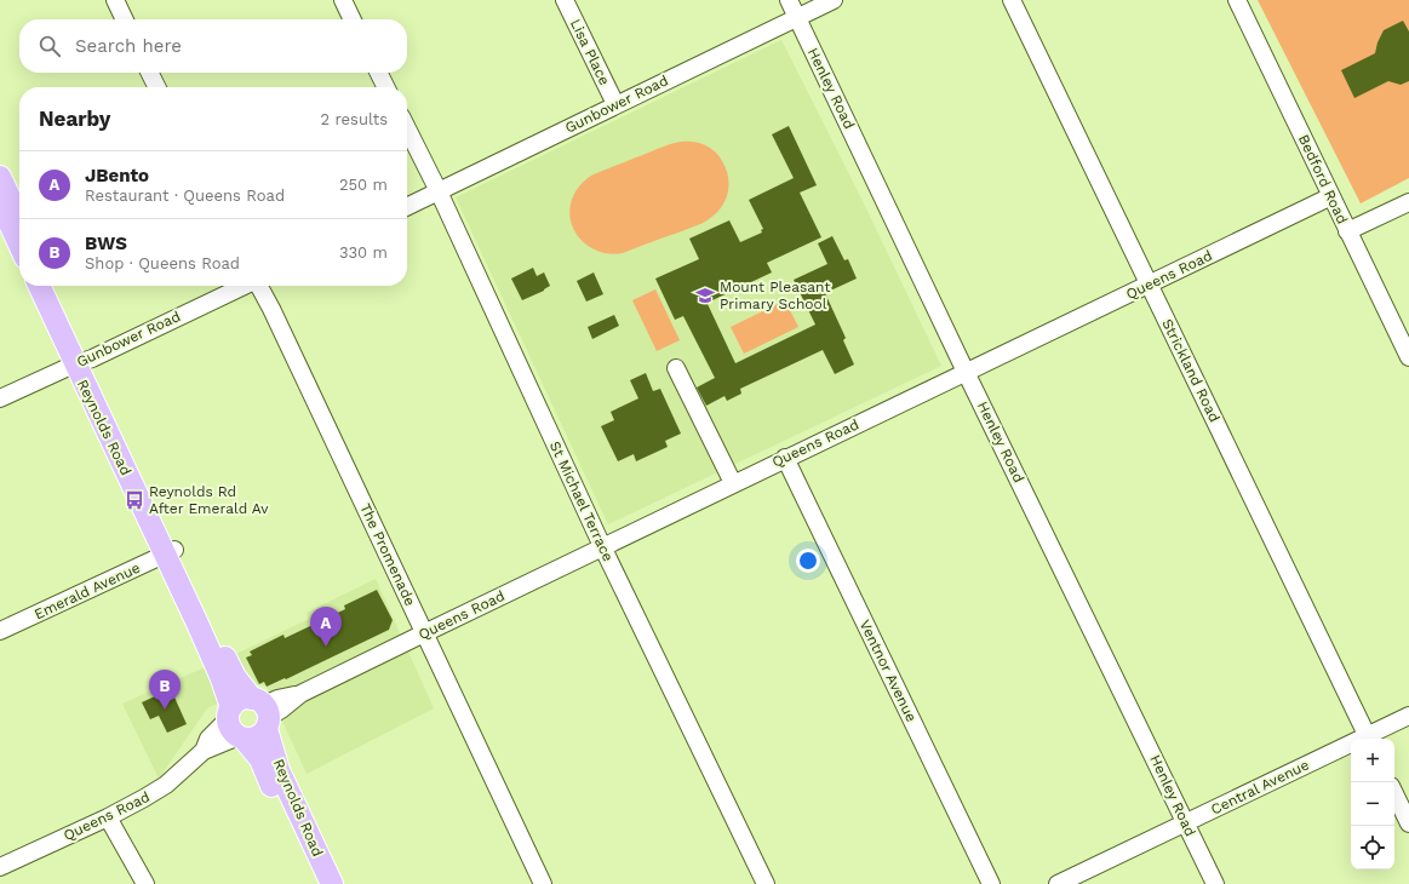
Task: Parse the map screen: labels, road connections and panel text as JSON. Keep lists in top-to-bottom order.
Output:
{
  "streets": {
    "main road": ["Reynolds Road"],
    "street": [
      "Lisa Place",
      "Henley Road",
      "Gunbower Road",
      "Bedford Road",
      "Queens Road",
      "Strickland Road",
      "St Michael Terrace",
      "The Promenade",
      "Emerald Avenue",
      "Ventnor Avenue",
      "Central Avenue"
    ]
  },
  "crossings": [
    ["Lisa Place", "Gunbower Road"],
    ["Henley Road", "Gunbower Road"],
    ["Henley Road", "Queens Road"],
    ["Henley Road", "Central Avenue"],
    ["Gunbower Road", "Reynolds Road"],
    ["Gunbower Road", "St Michael Terrace"],
    ["Bedford Road", "Queens Road"],
    ["Queens Road", "Strickland Road"],
    ["Queens Road", "Reynolds Road"],
    ["Queens Road", "St Michael Terrace"],
    ["Queens Road", "The Promenade"],
    ["Queens Road", "Ventnor Avenue"],
    ["Strickland Road", "Central Avenue"],
    ["Reynolds Road", "Emerald Avenue"]
  ],
  "places": {
    "school or university": ["Mount Pleasant Primary School"],
    "bus stop": ["Reynolds Rd After Emerald Av"]
  },
  "page": {
    "search": "Search here",
    "heading": ["Nearby", "2 results"],
    "list": [
      {
        "mark": "A",
        "name": "JBento",
        "note": "Restaurant · Queens Road",
        "value": "250 m"
      },
      {
        "mark": "B",
        "name": "BWS",
        "note": "Shop · Queens Road",
        "value": "330 m"
      }
    ],
    "pins": ["A", "B"],
    "map_buttons": ["+", "−"]
  }
}
